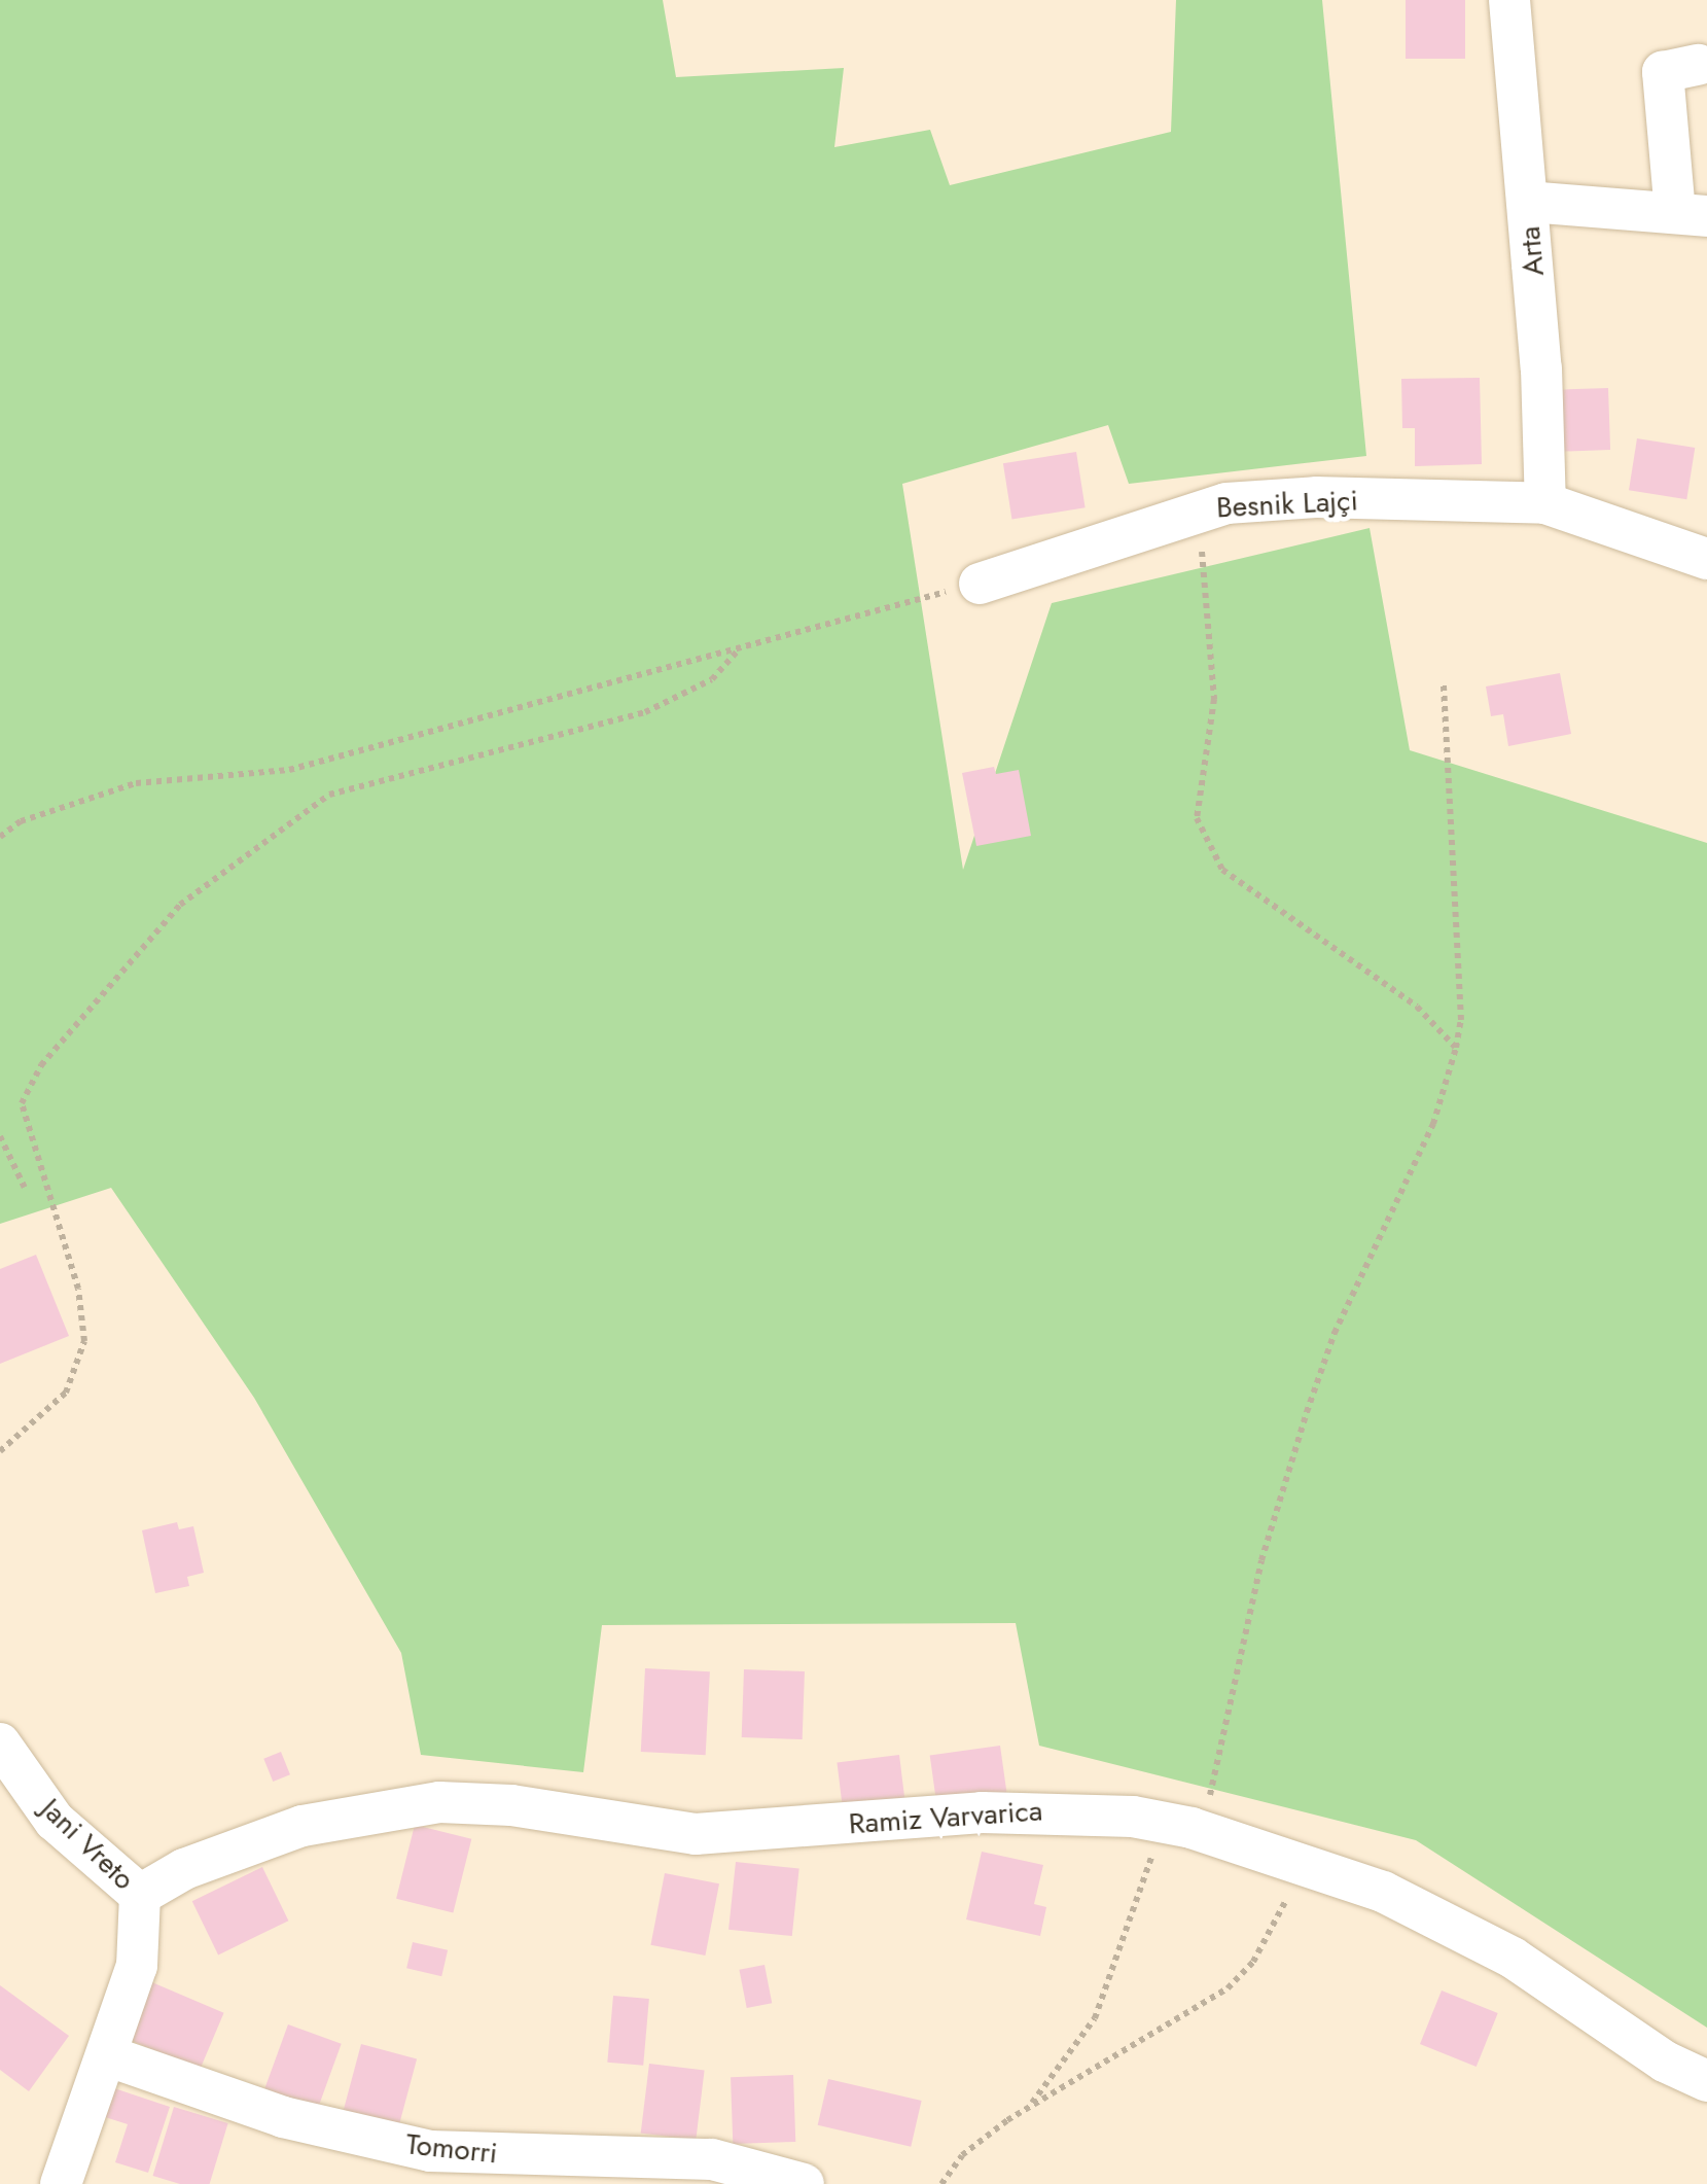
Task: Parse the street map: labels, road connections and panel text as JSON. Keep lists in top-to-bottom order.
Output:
{
  "streets": {
    "street": [
      "Arta",
      "Besnik Lajçi",
      "Ramiz Varvarica",
      "Jani Vreto",
      "Tomorri"
    ]
  },
  "crossings": [
    ["Arta", "Besnik Lajçi"],
    ["Ramiz Varvarica", "Jani Vreto"]
  ]
}
